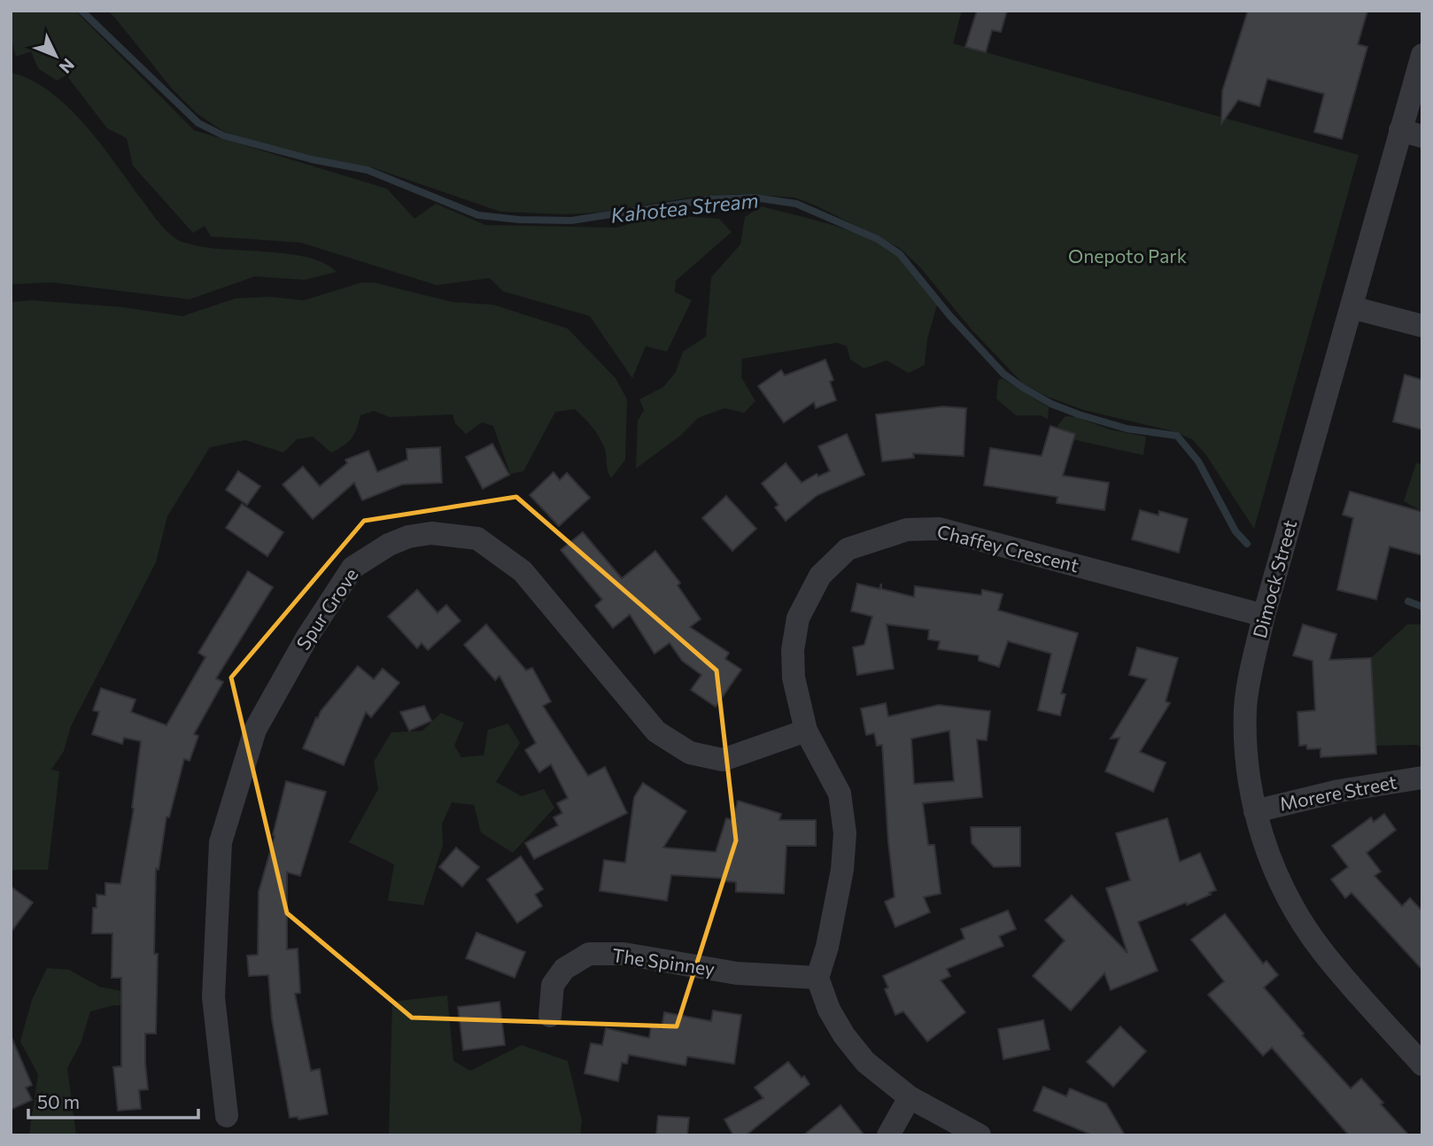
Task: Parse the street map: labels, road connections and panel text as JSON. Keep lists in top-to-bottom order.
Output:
{
  "streets": {
    "street": [
      "Chaffey Crescent",
      "Dimock Street",
      "Spur Grove",
      "Morere Street",
      "The Spinney"
    ]
  },
  "crossings": [
    ["Chaffey Crescent", "Dimock Street"],
    ["Chaffey Crescent", "Spur Grove"],
    ["Chaffey Crescent", "The Spinney"],
    ["Dimock Street", "Morere Street"]
  ],
  "water": ["Kahotea Stream"],
  "parks": ["Onepoto Park"],
  "scale_bar": "50 m",
  "north": "bottom right"
}
